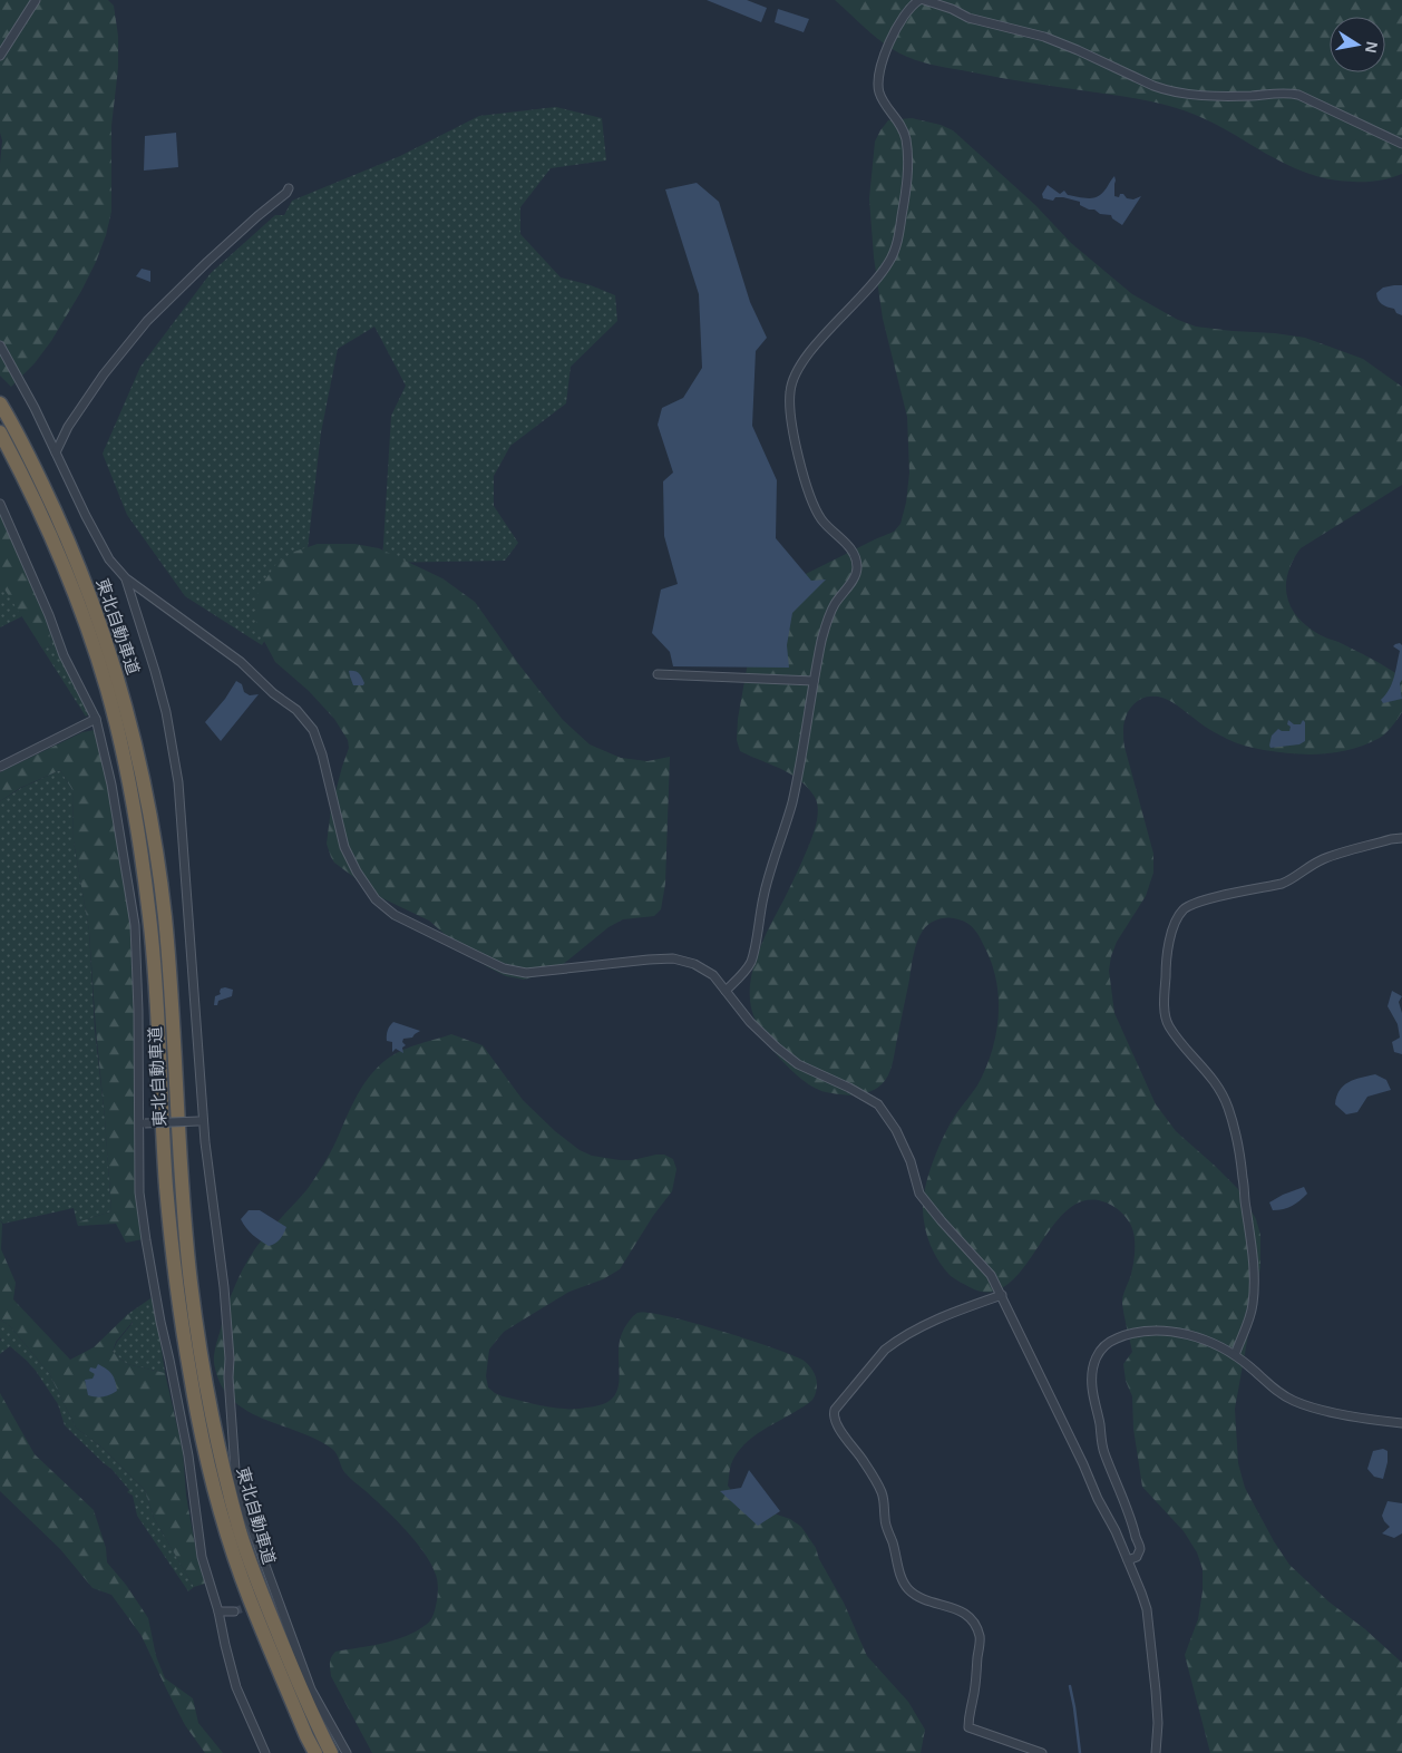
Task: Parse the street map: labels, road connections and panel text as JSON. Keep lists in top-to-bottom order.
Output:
{
  "streets": {
    "highway": ["東北自動車道"]
  },
  "north": "right"
}
